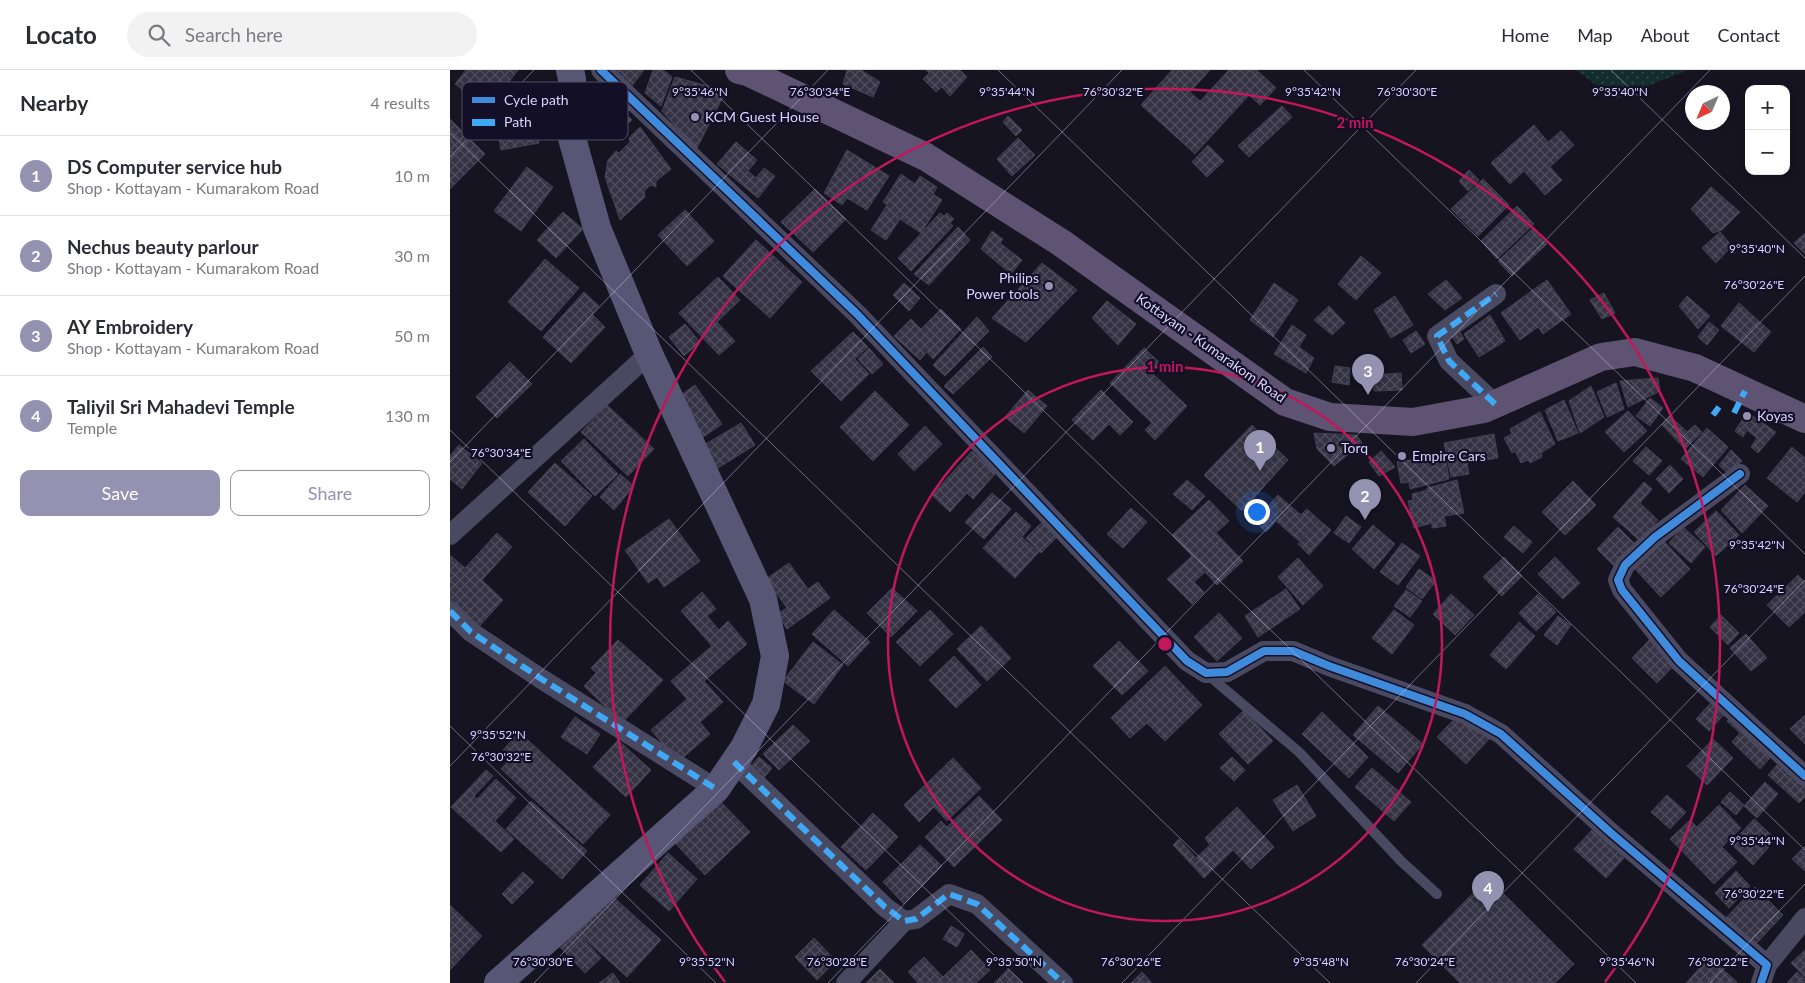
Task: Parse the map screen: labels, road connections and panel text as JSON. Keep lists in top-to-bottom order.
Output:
{
  "streets": {
    "main road": ["Kottayam - Kumarakom Road"]
  },
  "places": [
    "KCM Guest House",
    "Philips Power tools",
    "Koyas",
    "Torq",
    "Empire Cars"
  ],
  "legend": ["Cycle path", "Path"],
  "north": "bottom left",
  "page": {
    "header": "Locato",
    "search": "Search here",
    "nav": [
      "Home",
      "Map",
      "About",
      "Contact"
    ],
    "heading": ["Nearby", "4 results"],
    "map_buttons": ["+", "−"],
    "list": [
      {
        "mark": "1",
        "name": "DS Computer service hub",
        "note": "Shop · Kottayam - Kumarakom Road",
        "value": "10 m"
      },
      {
        "mark": "2",
        "name": "Nechus beauty parlour",
        "note": "Shop · Kottayam - Kumarakom Road",
        "value": "30 m"
      },
      {
        "mark": "3",
        "name": "AY Embroidery",
        "note": "Shop · Kottayam - Kumarakom Road",
        "value": "50 m"
      },
      {
        "mark": "4",
        "name": "Taliyil Sri Mahadevi Temple",
        "note": "Temple",
        "value": "130 m"
      }
    ],
    "pins": [
      "3",
      "1",
      "2",
      "4"
    ],
    "buttons": ["Save", "Share"]
  },
  "coordinates": [
    "9°35'46\"N",
    "9°35'44\"N",
    "9°35'42\"N",
    "9°35'40\"N",
    "76°30'34\"E",
    "76°30'32\"E",
    "76°30'30\"E",
    "76°30'26\"E",
    "76°30'24\"E",
    "9°35'52\"N",
    "76°30'22\"E",
    "76°30'28\"E",
    "9°35'50\"N",
    "9°35'48\"N"
  ],
  "rings": ["2 min", "1 min"]
}
